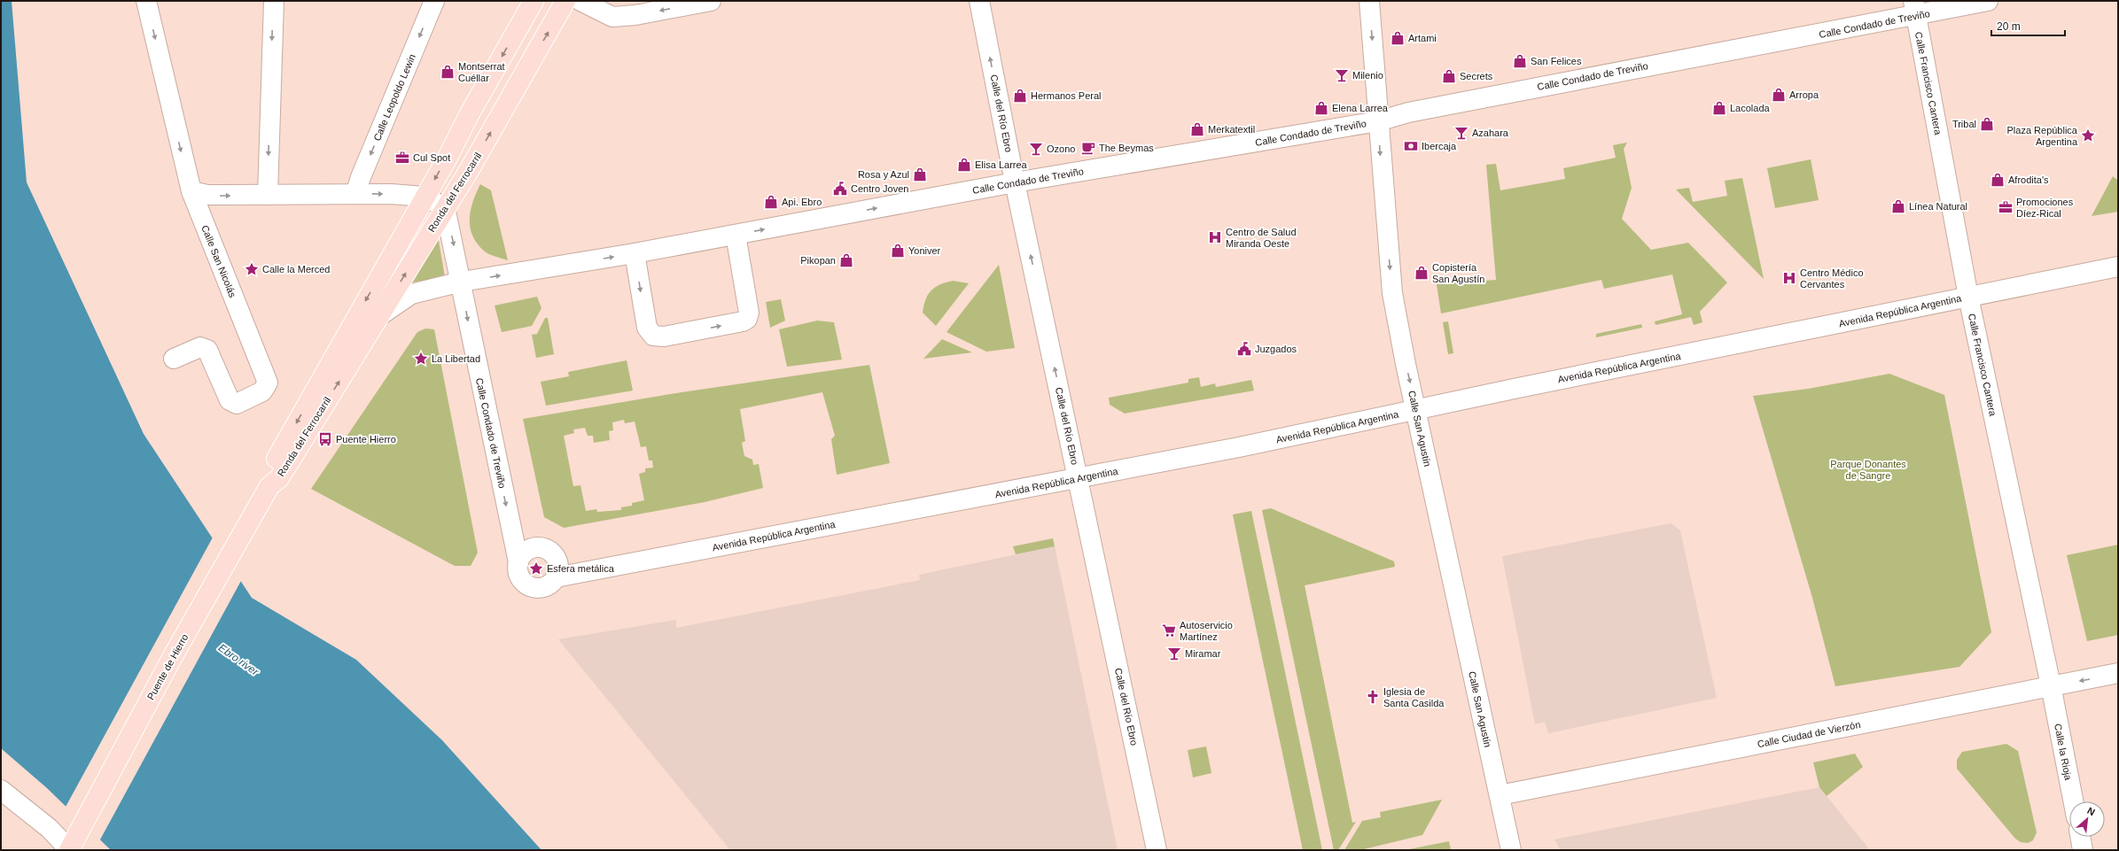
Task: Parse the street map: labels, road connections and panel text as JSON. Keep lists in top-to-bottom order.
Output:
{
  "streets": {
    "main road": ["Ronda del Ferrocarril", "Puente de Hierro"],
    "street": [
      "Calle Condado de Treviño",
      "Calle Francisco Cantera",
      "Calle Leopoldo Lewin",
      "Calle del Río Ebro",
      "Calle San Nicolás",
      "Avenida República Argentina",
      "Calle San Agustín",
      "Calle Ciudad de Vierzón",
      "Calle la Rioja"
    ]
  },
  "crossings": [
    ["Calle Condado de Treviño", "Calle Francisco Cantera"],
    ["Calle Condado de Treviño", "Calle del Río Ebro"],
    ["Calle Condado de Treviño", "Ronda del Ferrocarril"],
    ["Calle Condado de Treviño", "Avenida República Argentina"],
    ["Calle Condado de Treviño", "Calle San Agustín"],
    ["Calle Francisco Cantera", "Avenida República Argentina"],
    ["Calle Francisco Cantera", "Calle Ciudad de Vierzón"],
    ["Calle Francisco Cantera", "Calle la Rioja"],
    ["Calle del Río Ebro", "Avenida República Argentina"],
    ["Ronda del Ferrocarril", "Puente de Hierro"],
    ["Avenida República Argentina", "Calle San Agustín"],
    ["Calle San Agustín", "Calle Ciudad de Vierzón"],
    ["Calle Ciudad de Vierzón", "Calle la Rioja"]
  ],
  "one_way": ["Calle del Río Ebro", "Calle San Agustín"],
  "water": ["Ebro river"],
  "parks": ["Parque Donantes de Sangre"],
  "places": {
    "shop": [
      "Artami",
      "San Felices",
      "Montserrat Cuéllar",
      "Secrets",
      "Arropa",
      "Hermanos Peral",
      "Elena Larrea",
      "Lacolada",
      "Tribal",
      "Merkatextil",
      "Elisa Larrea",
      "Rosa y Azul",
      "Afrodita's",
      "Api. Ebro",
      "Línea Natural",
      "Yoniver",
      "Pikopan",
      "Copistería San Agustín"
    ],
    "bar": [
      "Milenio",
      "Azahara",
      "Ozono",
      "Miramar"
    ],
    "place": [
      "Plaza República Argentina",
      "Calle la Merced",
      "La Libertad",
      "Esfera metálica"
    ],
    "bank": ["Ibercaja"],
    "cafe": ["The Beymas"],
    "office": ["Cul Spot", "Promociones Díez-Rical"],
    "public building": ["Centro Joven", "Juzgados"],
    "hospital": ["Centro de Salud Miranda Oeste", "Centro Médico Cervantes"],
    "bus stop": ["Puente Hierro"],
    "supermarket": ["Autoservicio Martínez"],
    "church": ["Iglesia de Santa Casilda"]
  },
  "scale_bar": "20 m",
  "north": "top right"
}
